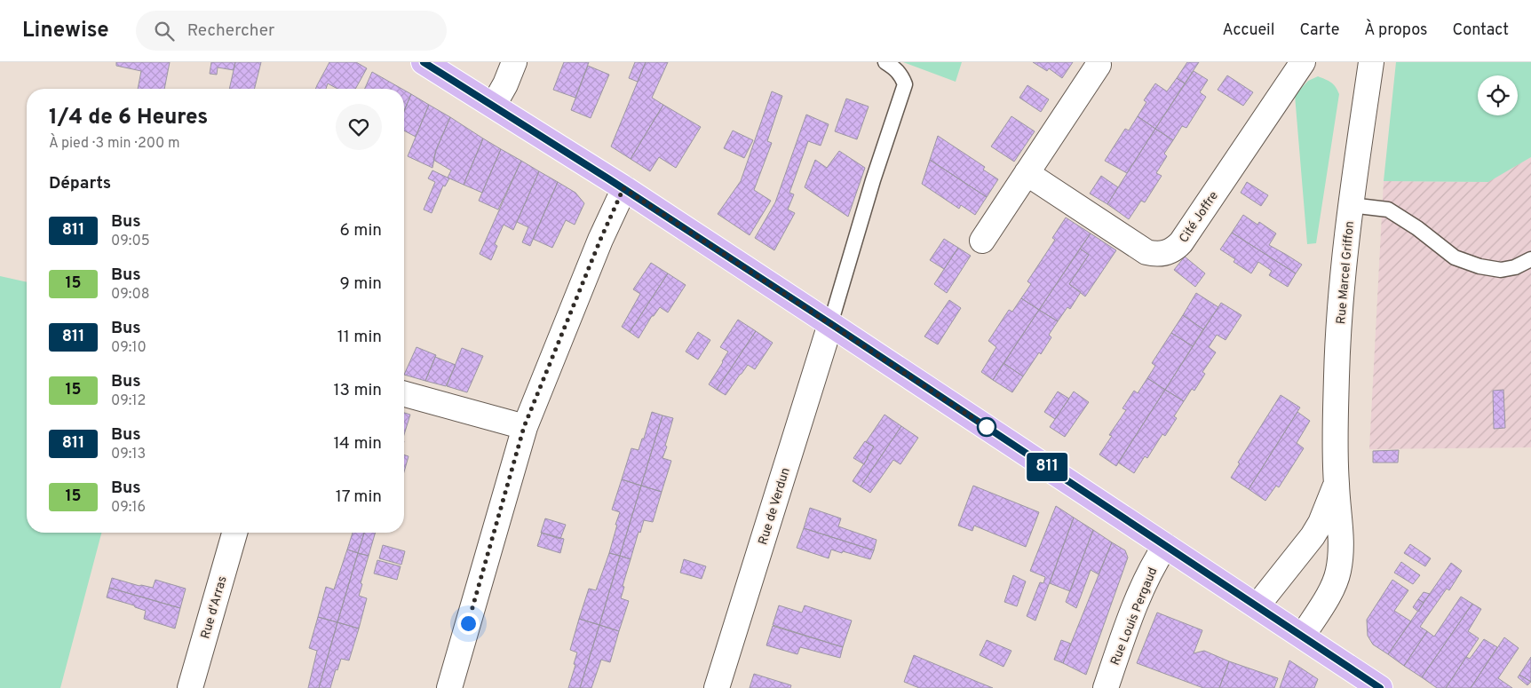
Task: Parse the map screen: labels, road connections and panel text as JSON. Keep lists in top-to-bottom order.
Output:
{
  "streets": {
    "street": [
      "Cité Joffre",
      "Rue Marcel Griffon",
      "Rue de Verdun",
      "Rue d'Arras",
      "Rue Louis Pergaud"
    ]
  },
  "lines": ["bus line 811"],
  "page": {
    "header": "Linewise",
    "search": "Rechercher",
    "nav": [
      "Accueil",
      "Carte",
      "À propos",
      "Contact"
    ],
    "on_map": "811",
    "heading": [
      ["1/4 de 6 Heures", "À pied · 3 min · 200 m"],
      "Départs"
    ],
    "list": [
      {
        "mark": "811",
        "name": "Bus",
        "note": "09:05",
        "value": "6 min"
      },
      {
        "mark": "15",
        "name": "Bus",
        "note": "09:08",
        "value": "9 min"
      },
      {
        "mark": "811",
        "name": "Bus",
        "note": "09:10",
        "value": "11 min"
      },
      {
        "mark": "15",
        "name": "Bus",
        "note": "09:12",
        "value": "13 min"
      },
      {
        "mark": "811",
        "name": "Bus",
        "note": "09:13",
        "value": "14 min"
      },
      {
        "mark": "15",
        "name": "Bus",
        "note": "09:16",
        "value": "17 min"
      }
    ]
  }
}
